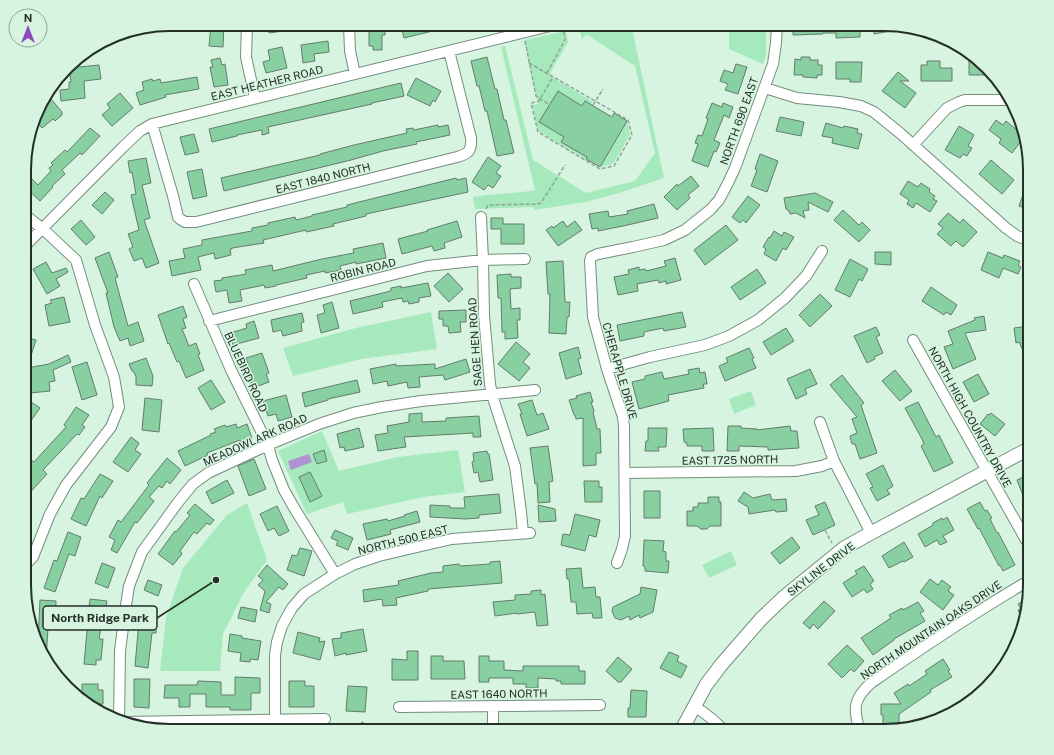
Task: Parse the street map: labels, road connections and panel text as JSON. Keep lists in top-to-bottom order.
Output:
{
  "streets": {
    "street": [
      "EAST HEATHER ROAD",
      "NORTH 690 EAST",
      "EAST 1840 NORTH",
      "ROBIN ROAD",
      "SAGE HEN ROAD",
      "CHERAPPLE DRIVE",
      "BLUEBIRD ROAD",
      "NORTH HIGH COUNTRY DRIVE",
      "MEADOWLARK ROAD",
      "EAST 1725 NORTH",
      "NORTH 500 EAST",
      "SKYLINE DRIVE",
      "NORTH MOUNTAIN OAKS DRIVE",
      "EAST 1640 NORTH"
    ]
  },
  "crossings": [
    ["EAST HEATHER ROAD", "EAST 1840 NORTH"],
    ["NORTH 690 EAST", "CHERAPPLE DRIVE"],
    ["ROBIN ROAD", "SAGE HEN ROAD"],
    ["ROBIN ROAD", "BLUEBIRD ROAD"],
    ["SAGE HEN ROAD", "MEADOWLARK ROAD"],
    ["SAGE HEN ROAD", "NORTH 500 EAST"],
    ["CHERAPPLE DRIVE", "EAST 1725 NORTH"],
    ["BLUEBIRD ROAD", "MEADOWLARK ROAD"],
    ["BLUEBIRD ROAD", "NORTH 500 EAST"],
    ["NORTH HIGH COUNTRY DRIVE", "SKYLINE DRIVE"]
  ],
  "places": ["North Ridge Park"],
  "north": "top"
}
